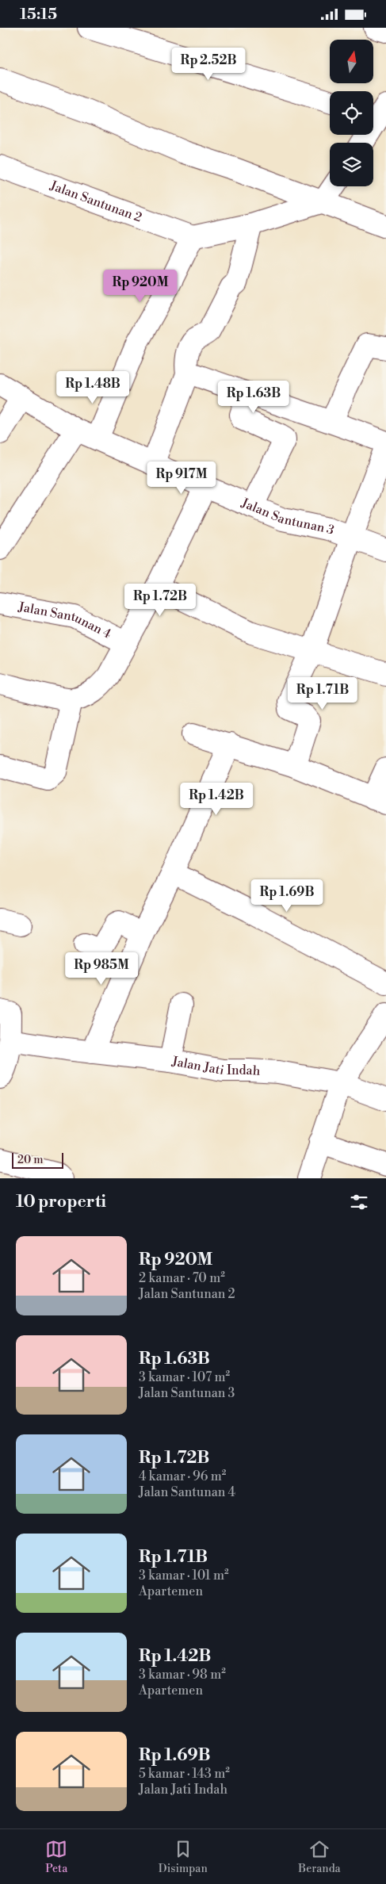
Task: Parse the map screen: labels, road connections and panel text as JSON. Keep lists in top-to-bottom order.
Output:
{
  "streets": {
    "street": [
      "Jalan Santunan 2",
      "Jalan Santunan 3",
      "Jalan Santunan 4",
      "Jalan Jati Indah"
    ]
  },
  "scale_bar": "20 m",
  "north": "top",
  "page": {
    "status": "15:15",
    "price": [
      "Rp 2.52B",
      "Rp 920M",
      "Rp 1.48B",
      "Rp 1.63B",
      "Rp 917M",
      "Rp 1.72B",
      "Rp 1.71B",
      "Rp 1.42B",
      "Rp 1.69B",
      "Rp 985M"
    ],
    "scale": "20 m",
    "heading": "10 properti",
    "list": [
      {
        "name": "Rp 920M",
        "note": "2 kamar · 70 m² · Jalan Santunan 2"
      },
      {
        "name": "Rp 1.63B",
        "note": "3 kamar · 107 m² · Jalan Santunan 3"
      },
      {
        "name": "Rp 1.72B",
        "note": "4 kamar · 96 m² · Jalan Santunan 4"
      },
      {
        "name": "Rp 1.71B",
        "note": "3 kamar · 101 m² · Apartemen"
      },
      {
        "name": "Rp 1.42B",
        "note": "3 kamar · 98 m² · Apartemen"
      },
      {
        "name": "Rp 1.69B",
        "note": "5 kamar · 143 m² · Jalan Jati Indah"
      }
    ],
    "tabs": ["Peta", "Disimpan", "Beranda"]
  }
}
